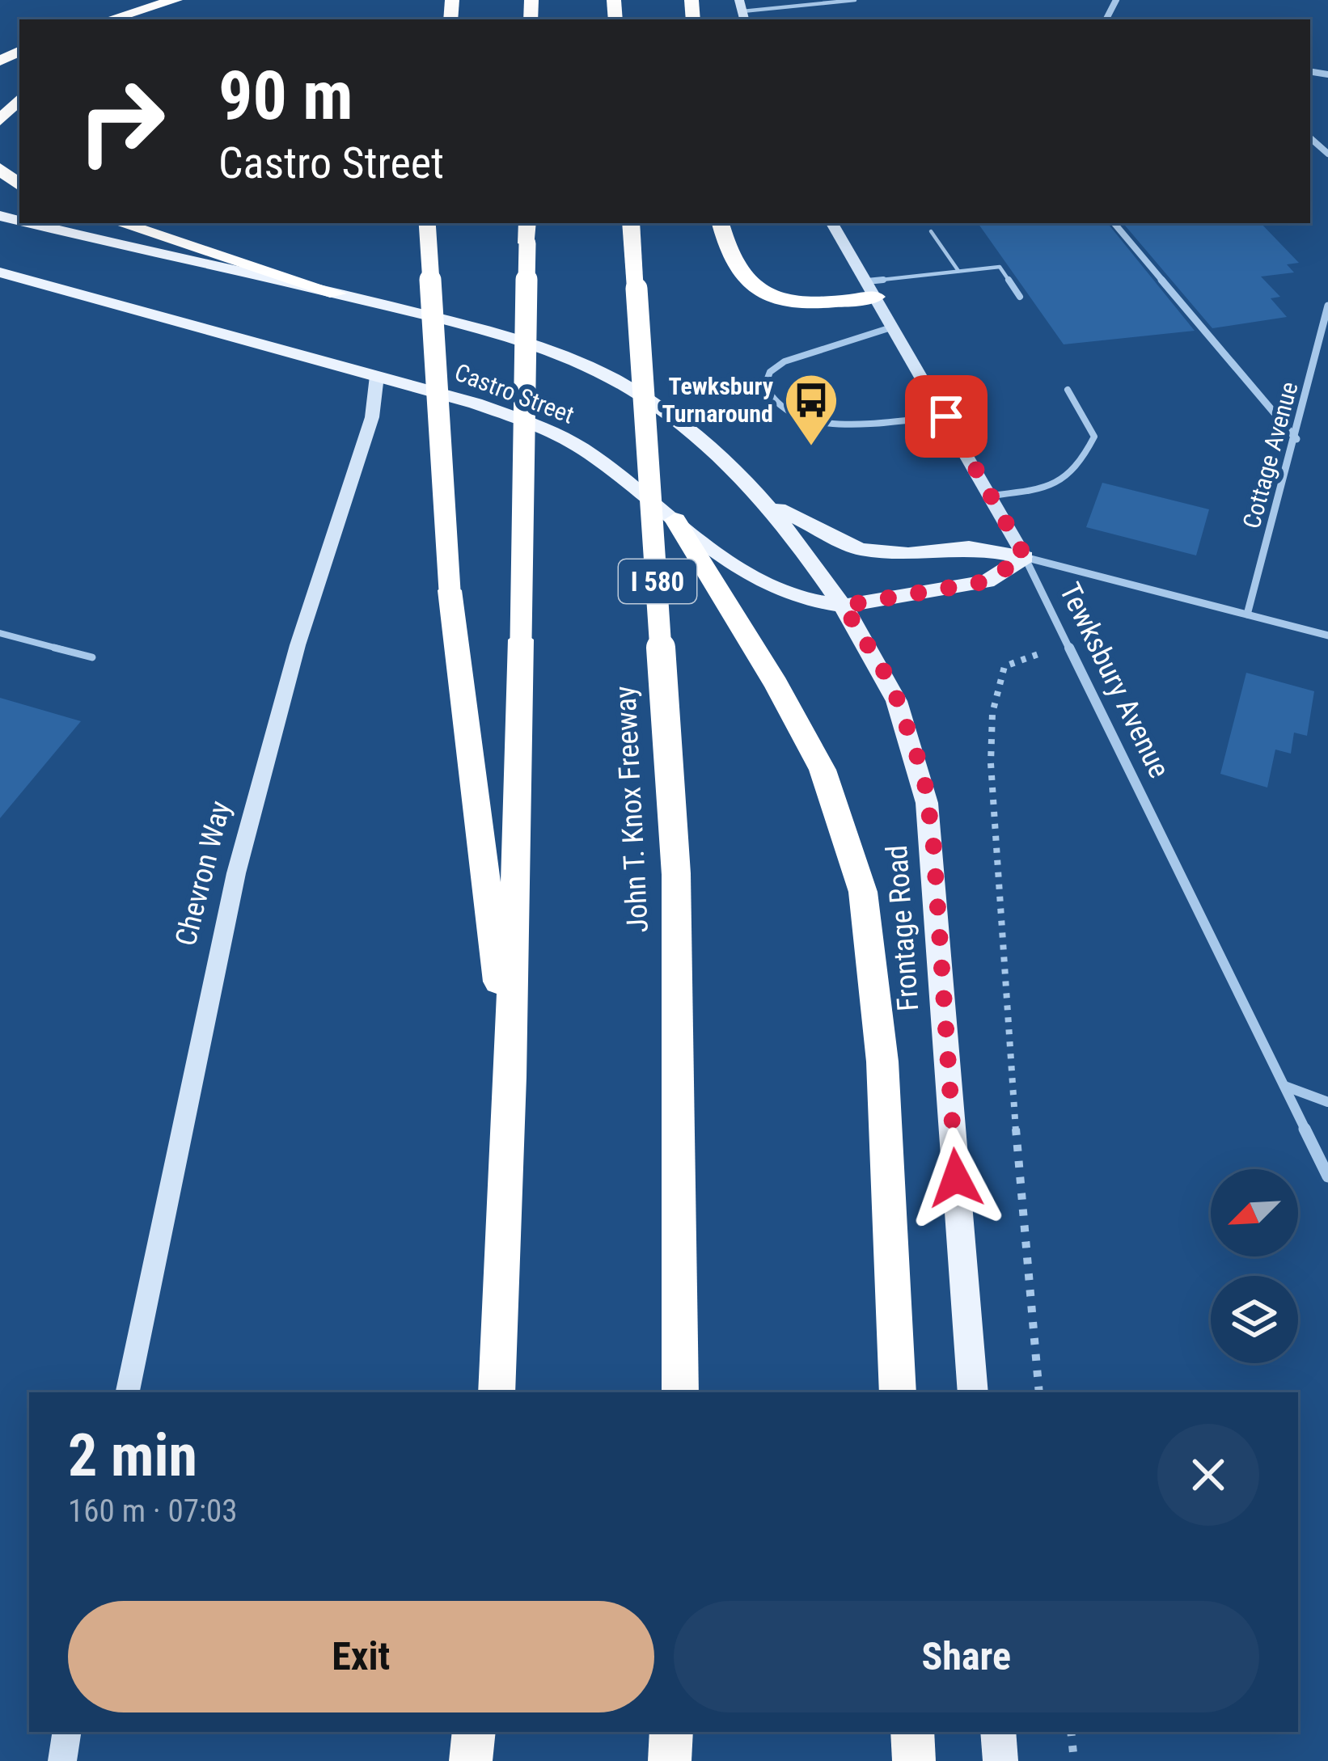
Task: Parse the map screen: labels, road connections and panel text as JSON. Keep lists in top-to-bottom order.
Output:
{
  "streets": {
    "highway": ["I 580", "John T. Knox Freeway"],
    "main road": ["Castro Street", "Frontage Road"],
    "street": ["Cottage Avenue", "Tewksbury Avenue", "Chevron Way"]
  },
  "crossings": [
    ["Castro Street", "Cottage Avenue"],
    ["Castro Street", "Tewksbury Avenue"],
    ["Castro Street", "Chevron Way"],
    ["Castro Street", "Frontage Road"]
  ],
  "places": {
    "bus stop": ["Tewksbury Turnaround"]
  },
  "north": "bottom left",
  "page": {
    "turn": ["90 m", "Castro Street"],
    "heading": ["2 min", "160 m · 07:03"],
    "buttons": ["Exit", "Share"]
  }
}
